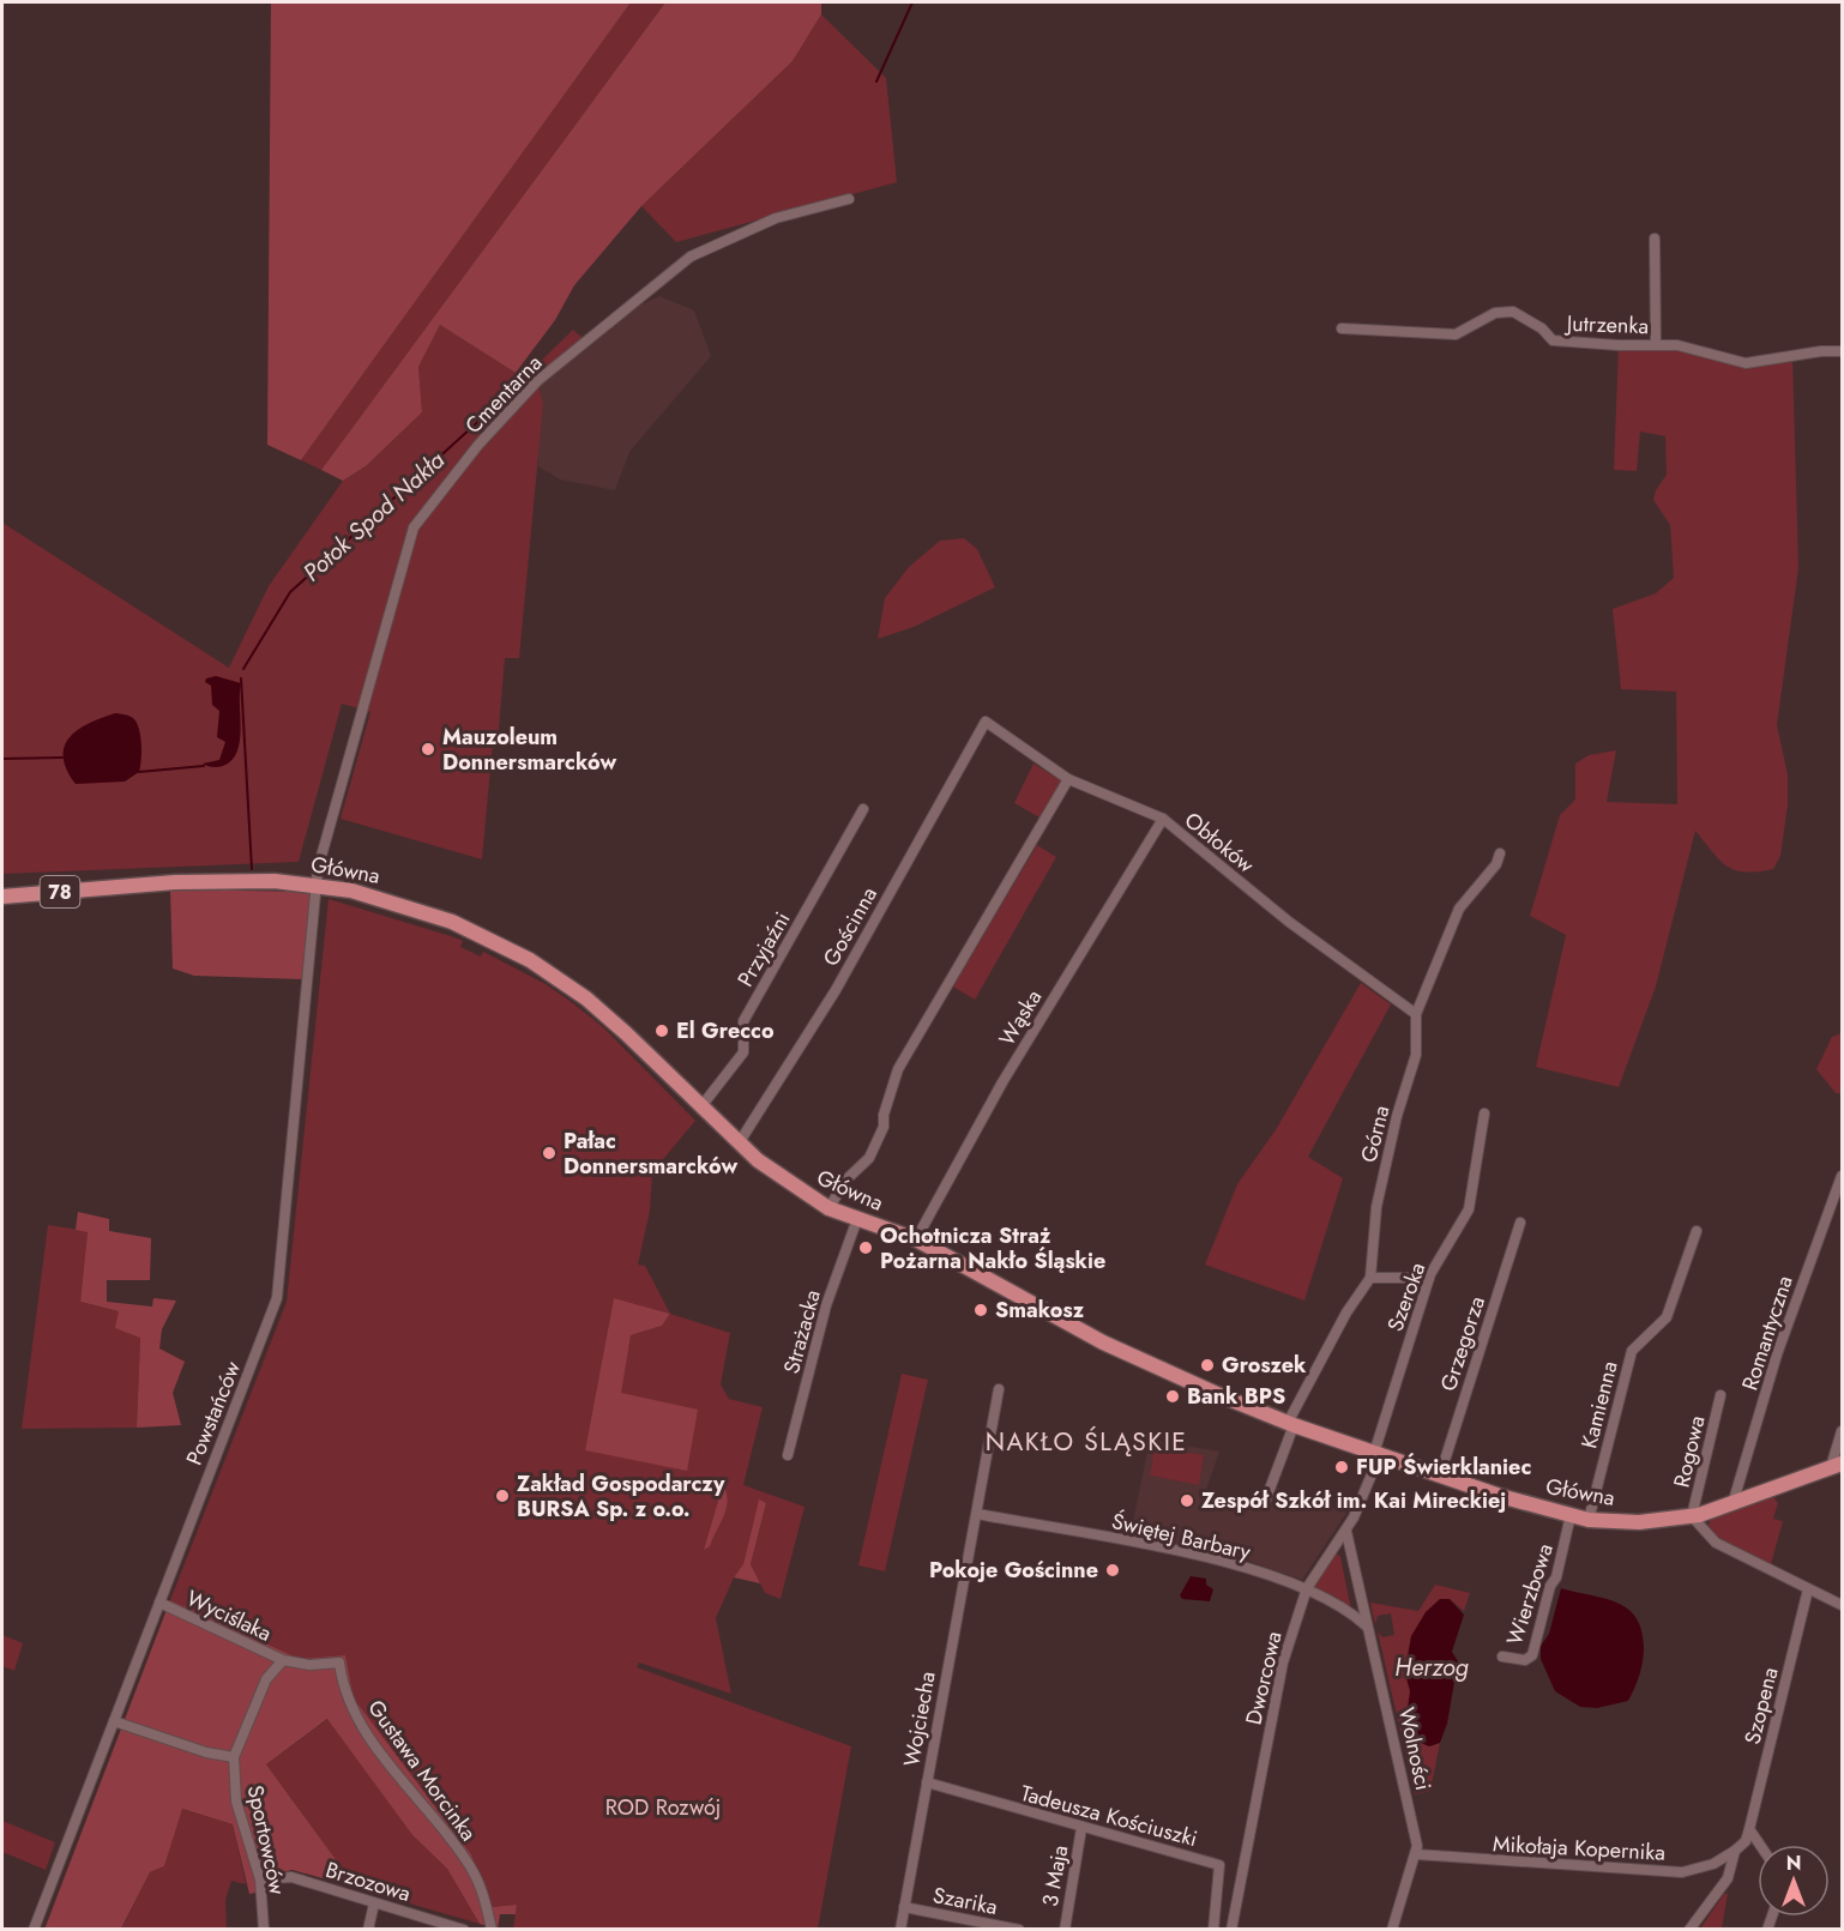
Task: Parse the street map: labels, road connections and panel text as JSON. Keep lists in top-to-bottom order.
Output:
{
  "streets": {
    "main road": ["Główna", "78"],
    "street": [
      "Jutrzenka",
      "Cmentarna",
      "Obłoków",
      "Gościnna",
      "Przyjaźni",
      "Wąska",
      "Górna",
      "Szeroka",
      "Strażacka",
      "Romantyczna",
      "Grzegorza",
      "Kamienna",
      "Powstańców",
      "Rogowa",
      "Świętej Barbary",
      "Wierzbowa",
      "Wyciślaka",
      "Dworcowa",
      "Szopena",
      "Wojciecha",
      "Wolności",
      "Gustawa Morcinka",
      "Tadeusza Kościuszki",
      "Sportowców",
      "Mikołaja Kopernika",
      "3 Maja",
      "Brzozowa",
      "Szarika"
    ]
  },
  "crossings": [
    ["Cmentarna", "Główna"],
    ["Cmentarna", "Powstańców"],
    ["Obłoków", "Gościnna"],
    ["Obłoków", "Wąska"],
    ["Obłoków", "Górna"],
    ["Główna", "Gościnna"],
    ["Główna", "Przyjaźni"],
    ["Główna", "Wąska"],
    ["Główna", "Górna"],
    ["Główna", "Szeroka"],
    ["Główna", "Strażacka"],
    ["Główna", "Romantyczna"],
    ["Główna", "Grzegorza"],
    ["Główna", "Kamienna"],
    ["Główna", "Powstańców"],
    ["Główna", "Rogowa"],
    ["Główna", "Wierzbowa"],
    ["Główna", "Dworcowa"],
    ["Szeroka", "Dworcowa"],
    ["Powstańców", "Wyciślaka"],
    ["Świętej Barbary", "Dworcowa"],
    ["Świętej Barbary", "Wojciecha"],
    ["Świętej Barbary", "Wolności"],
    ["Wyciślaka", "Gustawa Morcinka"],
    ["Dworcowa", "Wolności"],
    ["Szopena", "Mikołaja Kopernika"],
    ["Wojciecha", "Tadeusza Kościuszki"],
    ["Wojciecha", "Szarika"],
    ["Wolności", "Mikołaja Kopernika"],
    ["Tadeusza Kościuszki", "3 Maja"],
    ["Sportowców", "Brzozowa"]
  ],
  "districts": ["NAKŁO ŚLĄSKIE"],
  "water": ["Potok Spod Nakła", "Herzog"],
  "parks": ["ROD Rozwój"],
  "places": [
    "Mauzoleum Donnersmarcków",
    "El Grecco",
    "Pałac Donnersmarcków",
    "Ochotnicza Straż Pożarna Nakło Śląskie",
    "Smakosz",
    "Groszek",
    "Bank BPS",
    "FUP Świerklaniec",
    "Zakład Gospodarczy BURSA Sp. z o.o.",
    "Zespół Szkół im. Kai Mireckiej",
    "Pokoje Gościnne"
  ],
  "north": "top"
}
